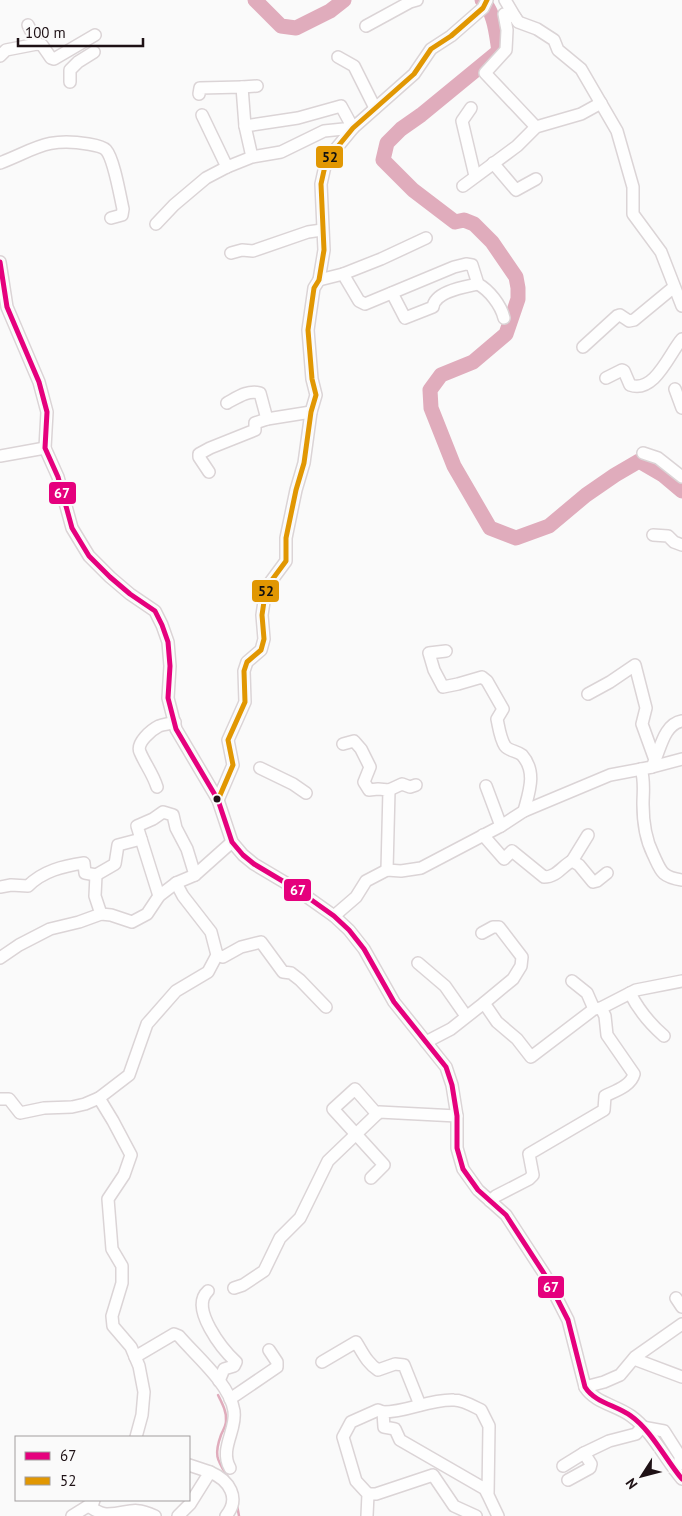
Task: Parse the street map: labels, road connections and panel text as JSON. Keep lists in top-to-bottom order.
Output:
{
  "lines": ["transit line 52", "transit line 67"],
  "legend": ["67", "52"],
  "scale_bar": "100 m",
  "north": "bottom left"
}
